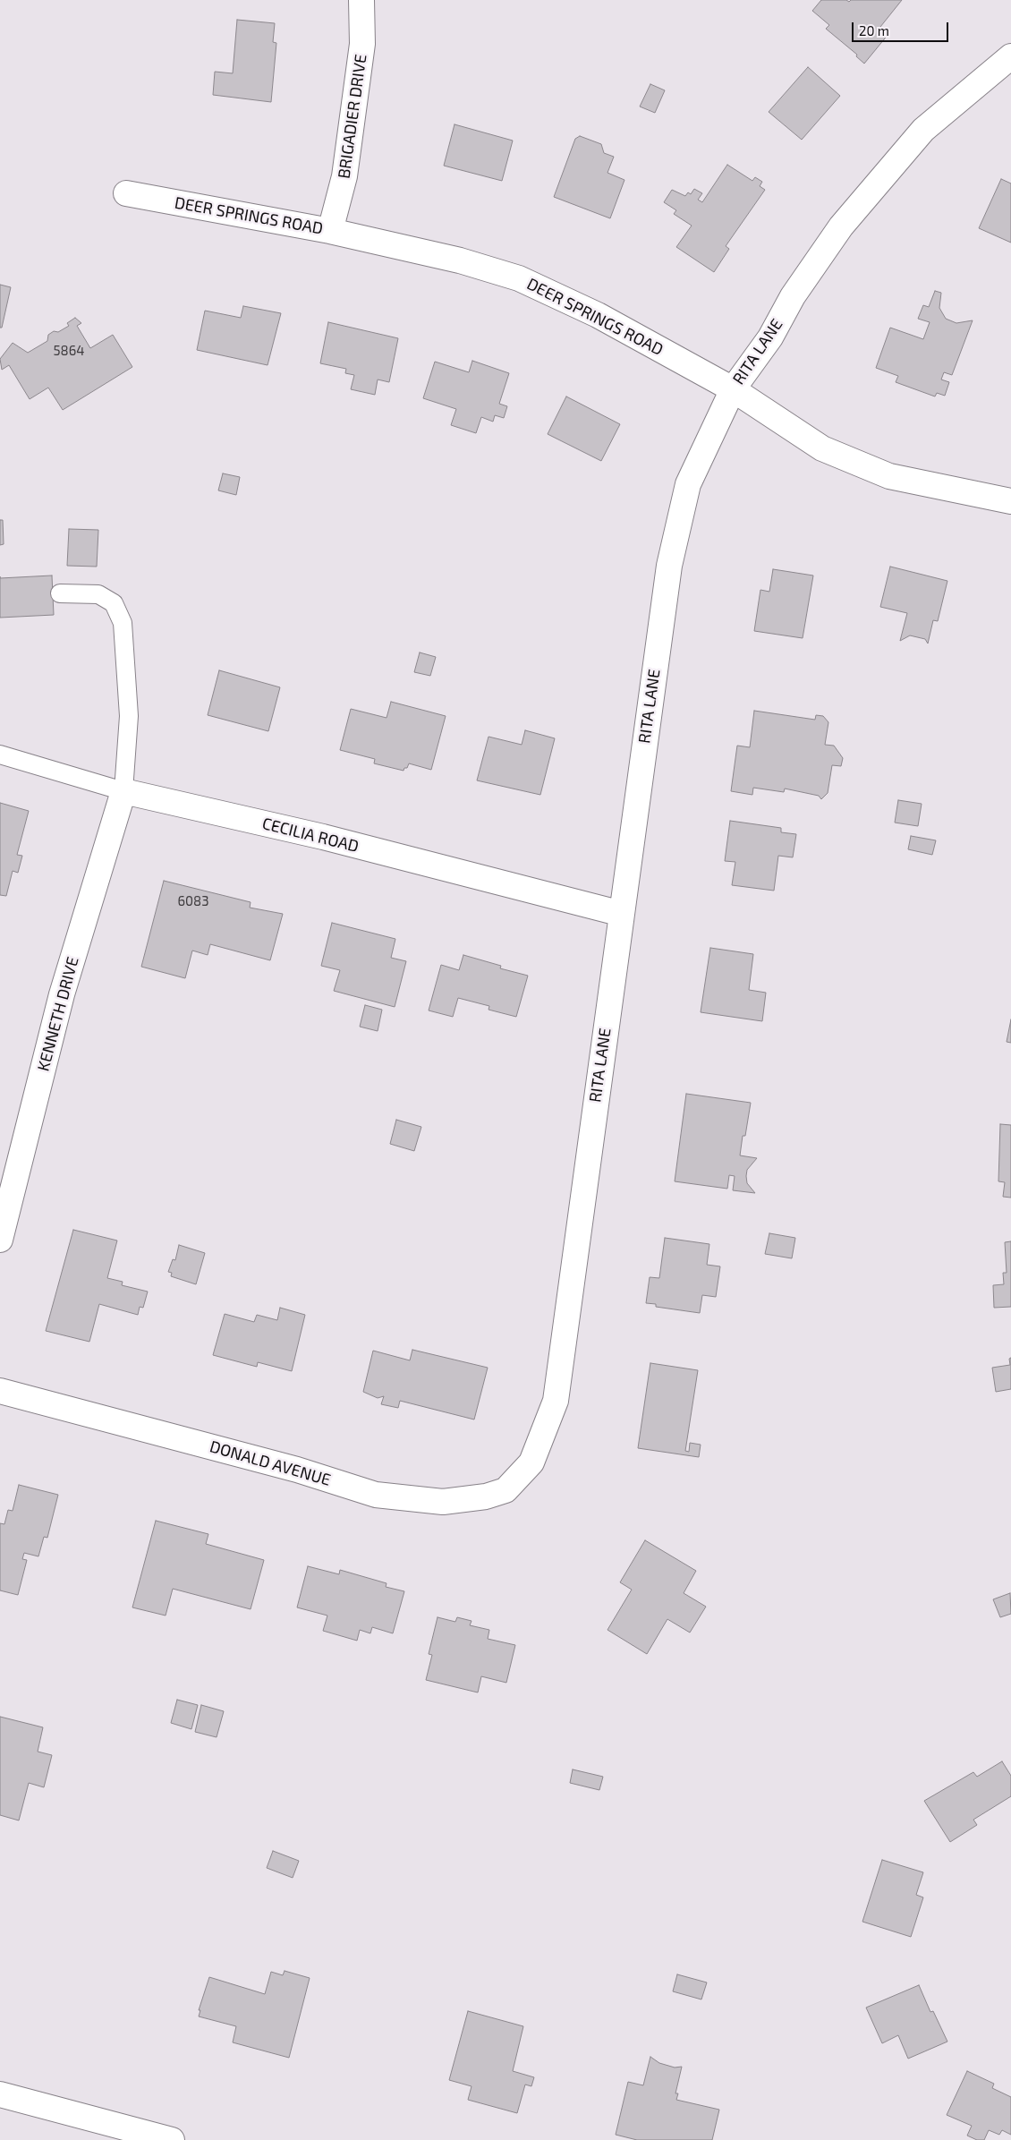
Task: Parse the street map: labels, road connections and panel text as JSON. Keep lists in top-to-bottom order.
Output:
{
  "streets": {
    "street": [
      "BRIGADIER DRIVE",
      "DEER SPRINGS ROAD",
      "RITA LANE",
      "CECILIA ROAD",
      "KENNETH DRIVE",
      "DONALD AVENUE"
    ]
  },
  "crossings": [
    ["BRIGADIER DRIVE", "DEER SPRINGS ROAD"],
    ["DEER SPRINGS ROAD", "RITA LANE"],
    ["RITA LANE", "CECILIA ROAD"],
    ["RITA LANE", "DONALD AVENUE"],
    ["CECILIA ROAD", "KENNETH DRIVE"]
  ],
  "house_numbers": ["5864", "6083"],
  "scale_bar": "20 m"
}
